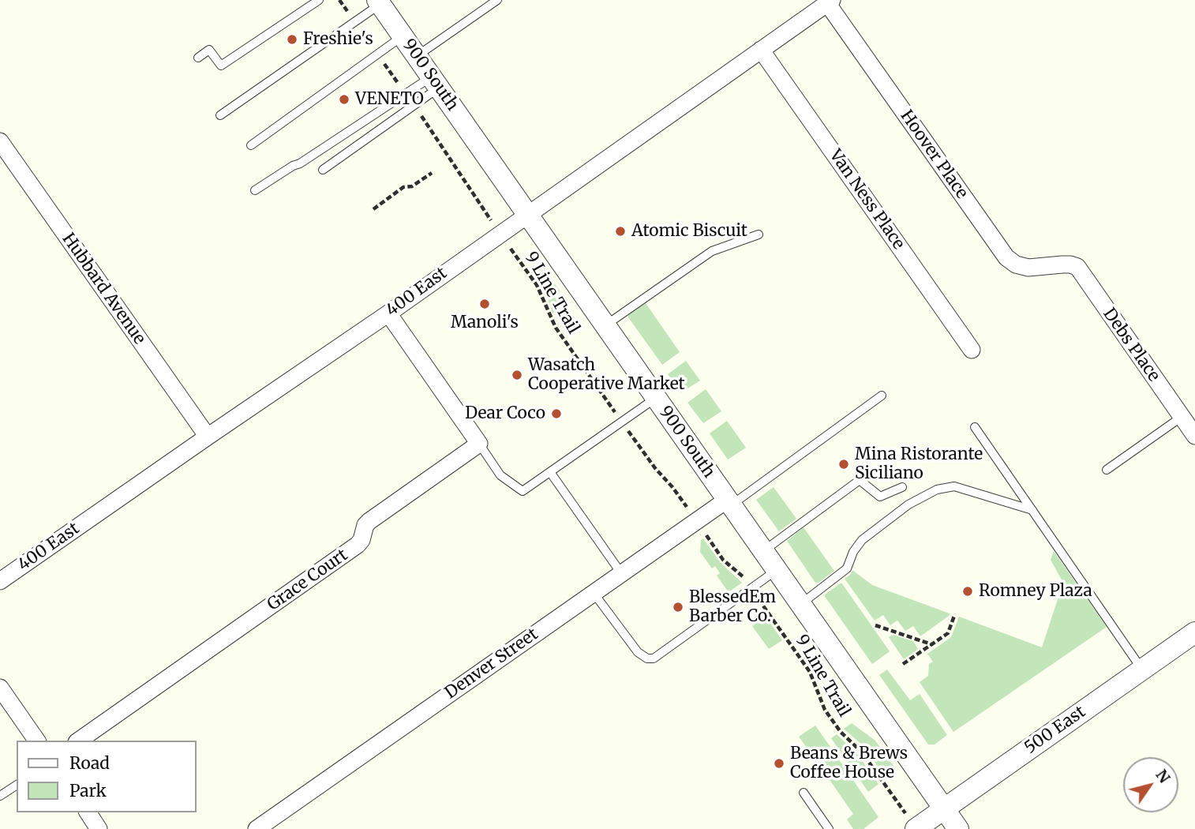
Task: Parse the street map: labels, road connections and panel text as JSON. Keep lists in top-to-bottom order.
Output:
{
  "streets": {
    "street": [
      "900 South",
      "Hoover Place",
      "Van Ness Place",
      "Hubbard Avenue",
      "400 East",
      "Debs Place",
      "Grace Court",
      "Denver Street",
      "500 East"
    ],
    "path": ["9 Line Trail"]
  },
  "crossings": [
    ["900 South", "400 East"],
    ["900 South", "Denver Street"],
    ["900 South", "500 East"],
    ["Hoover Place", "400 East"],
    ["Hoover Place", "Debs Place"],
    ["Van Ness Place", "400 East"],
    ["Hubbard Avenue", "400 East"]
  ],
  "places": [
    "Freshie's",
    "VENETO",
    "Atomic Biscuit",
    "Manoli's",
    "Wasatch Cooperative Market",
    "Dear Coco",
    "Mina Ristorante Siciliano",
    "Romney Plaza",
    "BlessedEm Barber Co.",
    "Beans & Brews Coffee House"
  ],
  "legend": ["Road", "Park"],
  "north": "top right"
}
